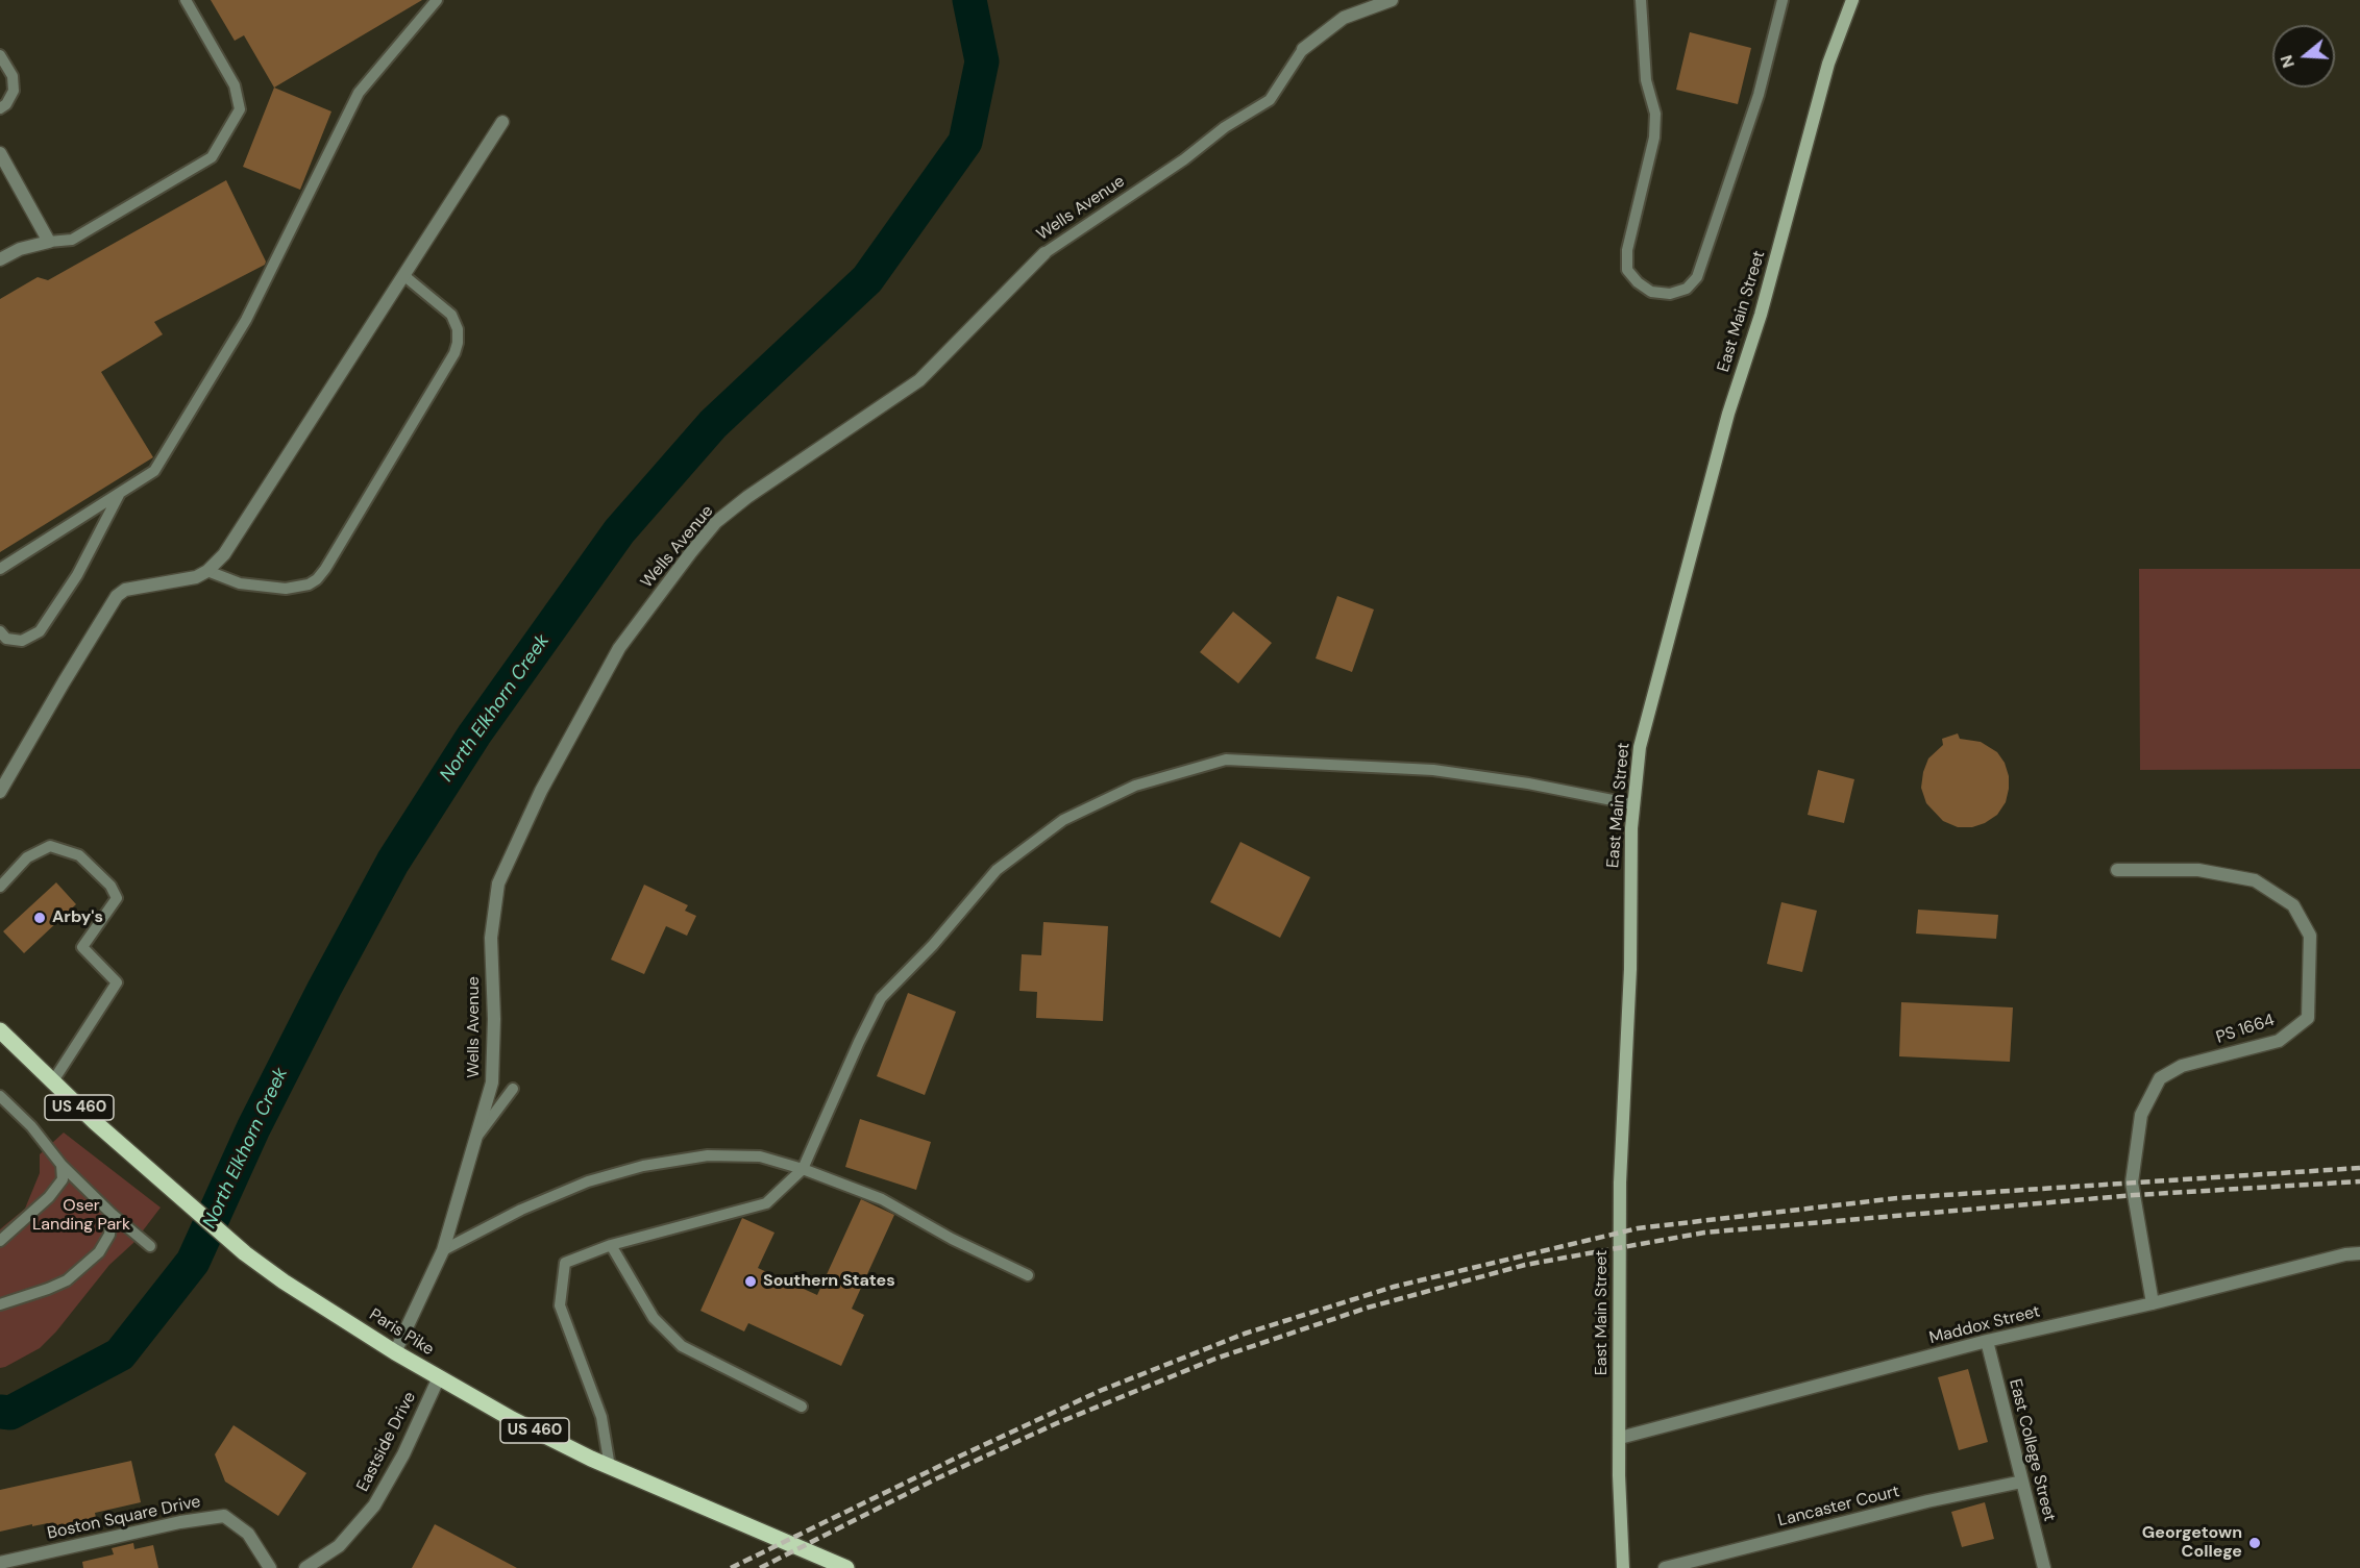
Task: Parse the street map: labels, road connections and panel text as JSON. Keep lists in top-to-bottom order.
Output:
{
  "streets": {
    "main road": ["US 460", "Paris Pike"],
    "street": [
      "Wells Avenue",
      "East Main Street",
      "PS 1664",
      "Maddox Street",
      "Eastside Drive",
      "East College Street",
      "Lancaster Court",
      "Boston Square Drive"
    ]
  },
  "crossings": [
    ["Wells Avenue", "Paris Pike"],
    ["East Main Street", "Maddox Street"],
    ["PS 1664", "Maddox Street"],
    ["Maddox Street", "East College Street"],
    ["Paris Pike", "Eastside Drive"],
    ["East College Street", "Lancaster Court"]
  ],
  "water": ["North Elkhorn Creek"],
  "parks": ["Oser Landing Park"],
  "places": ["Arby's", "Southern States", "Georgetown College"],
  "north": "left"
}
